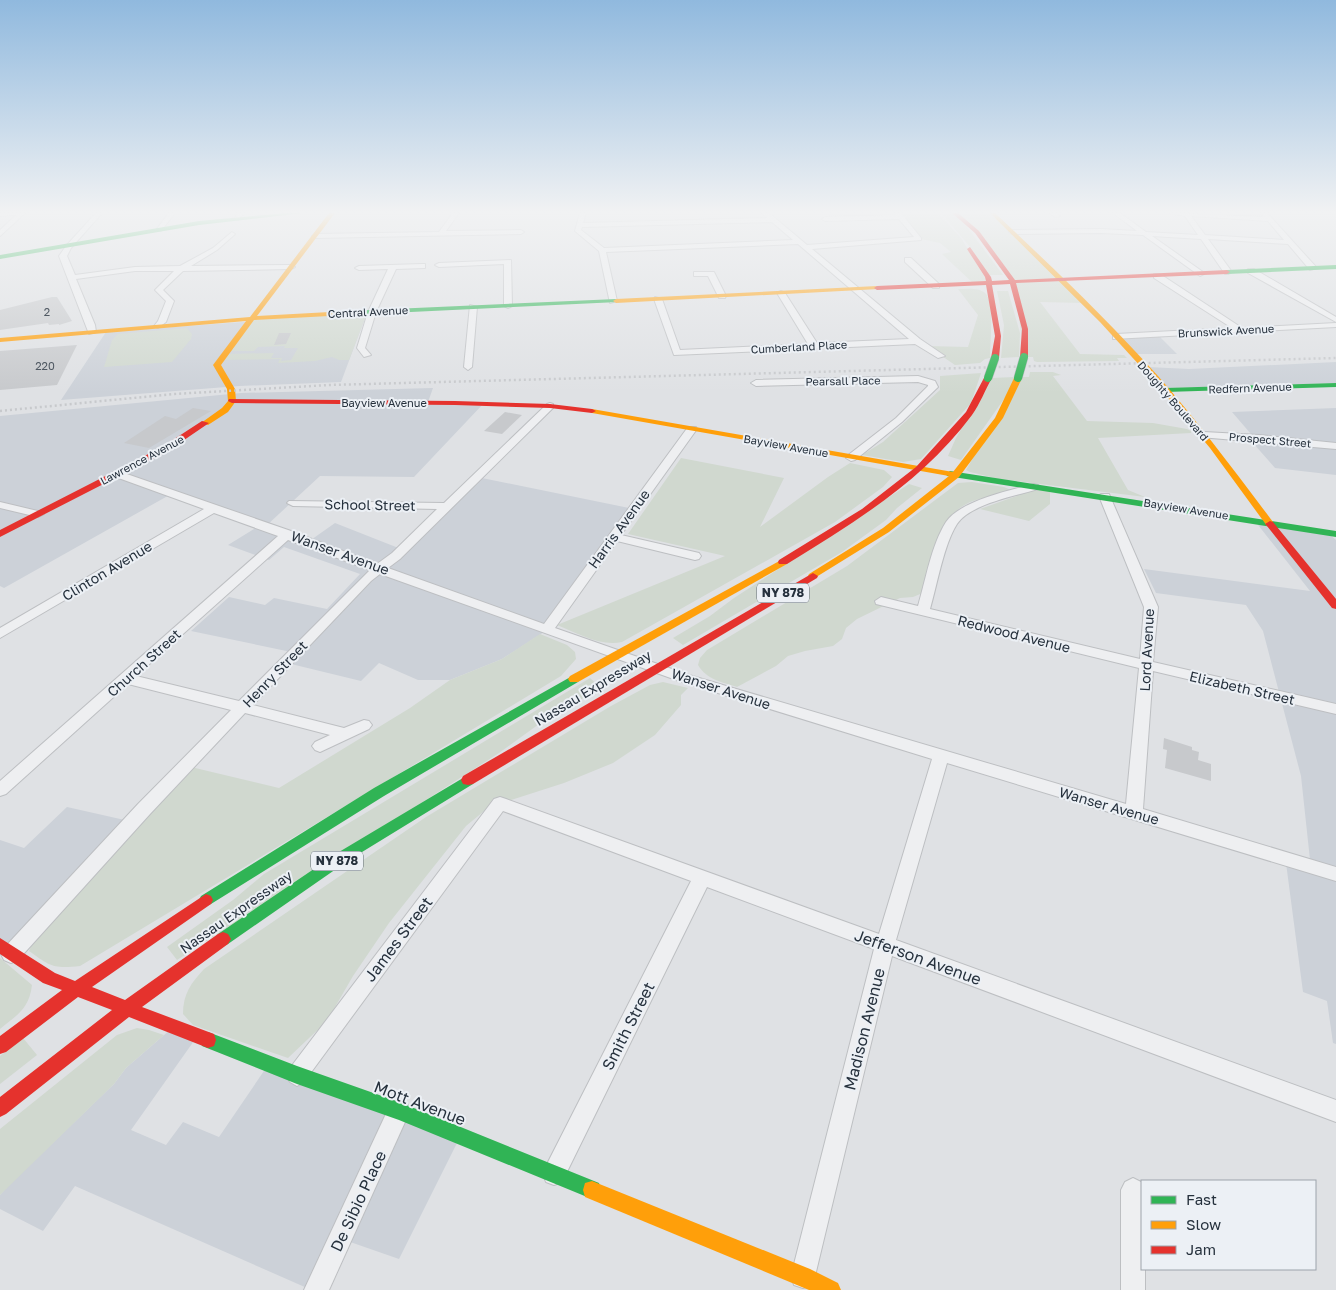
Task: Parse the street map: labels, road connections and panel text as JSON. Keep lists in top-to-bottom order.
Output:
{
  "streets": {
    "main road": [
      "Central Avenue",
      "Redfern Avenue",
      "Doughty Boulevard",
      "Bayview Avenue",
      "Lawrence Avenue",
      "NY 878",
      "Nassau Expressway",
      "Mott Avenue"
    ],
    "street": [
      "Brunswick Avenue",
      "Cumberland Place",
      "Pearsall Place",
      "Prospect Street",
      "School Street",
      "Harris Avenue",
      "Wanser Avenue",
      "Clinton Avenue",
      "Redwood Avenue",
      "Lord Avenue",
      "Church Street",
      "Henry Street",
      "Elizabeth Street",
      "James Street",
      "Jefferson Avenue",
      "Smith Street",
      "Madison Avenue",
      "De Sibio Place"
    ]
  },
  "crossings": [
    ["Central Avenue", "Cumberland Place"],
    ["Central Avenue", "Doughty Boulevard"],
    ["Central Avenue", "Nassau Expressway"],
    ["Brunswick Avenue", "Doughty Boulevard"],
    ["Pearsall Place", "Bayview Avenue"],
    ["Redfern Avenue", "Doughty Boulevard"],
    ["Doughty Boulevard", "Bayview Avenue"],
    ["Doughty Boulevard", "Prospect Street"],
    ["Bayview Avenue", "Lawrence Avenue"],
    ["Bayview Avenue", "Harris Avenue"],
    ["Bayview Avenue", "Lord Avenue"],
    ["Bayview Avenue", "Henry Street"],
    ["Bayview Avenue", "Nassau Expressway"],
    ["Lawrence Avenue", "Wanser Avenue"],
    ["School Street", "Henry Street"],
    ["Harris Avenue", "Wanser Avenue"],
    ["Wanser Avenue", "Clinton Avenue"],
    ["Wanser Avenue", "Lord Avenue"],
    ["Wanser Avenue", "Church Street"],
    ["Wanser Avenue", "Henry Street"],
    ["Wanser Avenue", "Nassau Expressway"],
    ["Wanser Avenue", "Madison Avenue"],
    ["Redwood Avenue", "Lord Avenue"],
    ["Redwood Avenue", "Elizabeth Street"],
    ["Lord Avenue", "Elizabeth Street"],
    ["Henry Street", "Mott Avenue"],
    ["Nassau Expressway", "Mott Avenue"],
    ["James Street", "Jefferson Avenue"],
    ["James Street", "Mott Avenue"],
    ["Jefferson Avenue", "Smith Street"],
    ["Jefferson Avenue", "Madison Avenue"],
    ["Smith Street", "Mott Avenue"],
    ["Madison Avenue", "Mott Avenue"],
    ["Mott Avenue", "De Sibio Place"]
  ],
  "house_numbers": ["2", "220"],
  "legend": ["Fast", "Slow", "Jam"]
}
